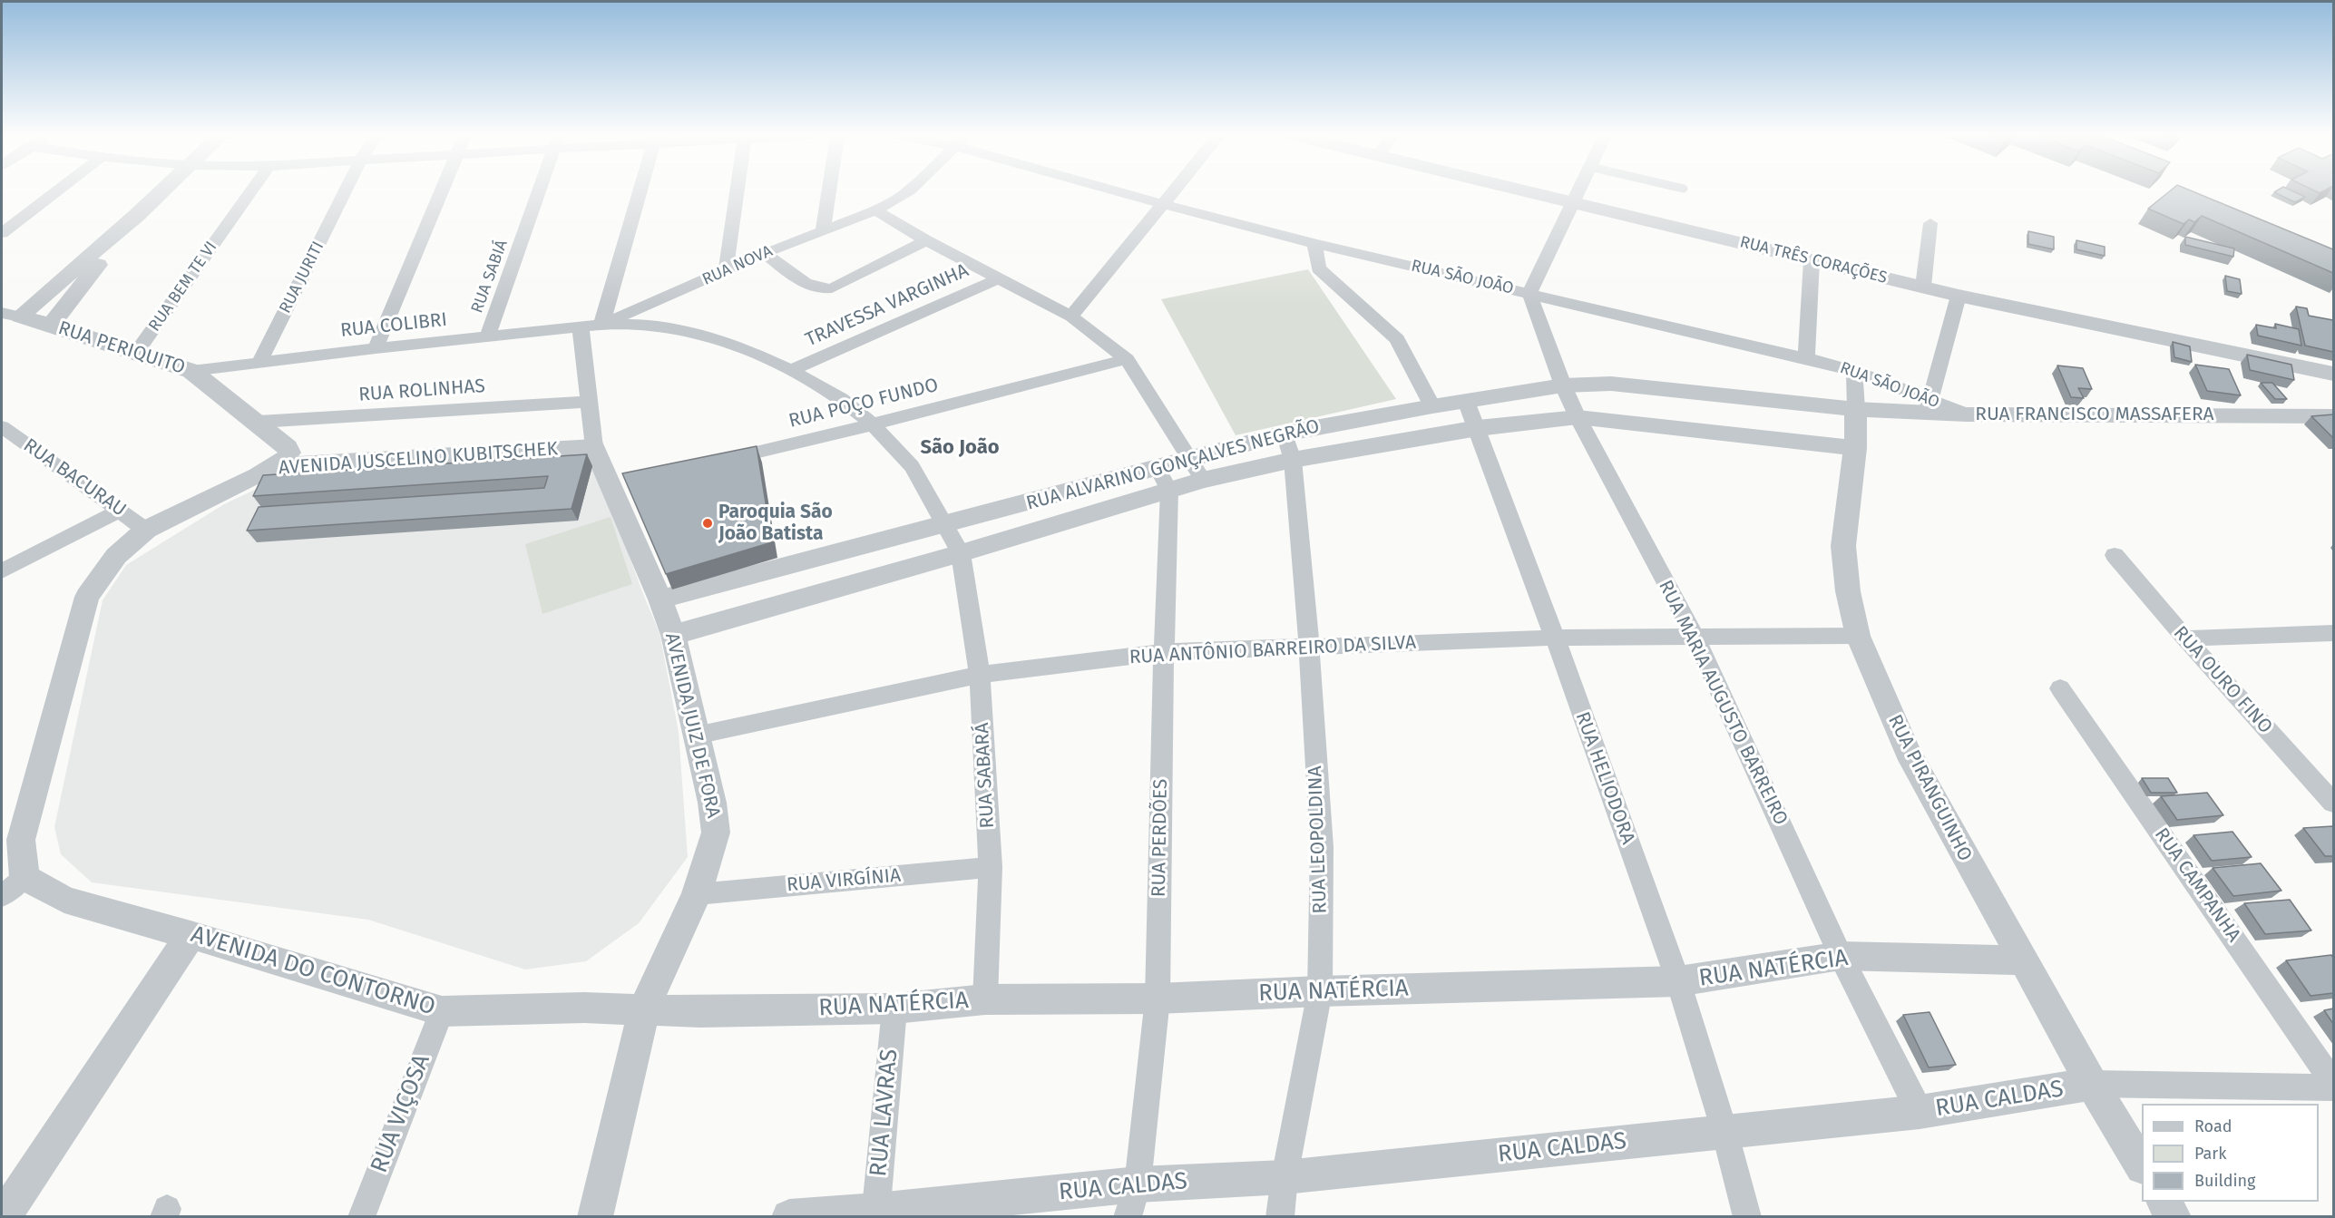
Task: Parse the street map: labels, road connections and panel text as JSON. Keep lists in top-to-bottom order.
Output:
{
  "streets": {
    "street": [
      "RUA TRÊS CORAÇÕES",
      "RUA NOVA",
      "RUA SABIÁ",
      "RUA JURITI",
      "RUA SÃO JOÃO",
      "RUA BEM TE VI",
      "TRAVESSA VARGINHA",
      "RUA COLIBRI",
      "RUA PERIQUITO",
      "RUA ROLINHAS",
      "RUA POÇO FUNDO",
      "RUA FRANCISCO MASSAFERA",
      "AVENIDA JUSCELINO KUBITSCHEK",
      "RUA ALVARINO GONÇALVES NEGRÃO",
      "RUA BACURAU",
      "RUA ANTÔNIO BARREIRO DA SILVA",
      "RUA OURO FINO",
      "RUA MARIA AUGUSTO BARREIRO",
      "AVENIDA JUIZ DE FORA",
      "RUA SABARÁ",
      "RUA HELIODORA",
      "RUA PIRANGUINHO",
      "RUA PERDÕES",
      "RUA LEOPOLDINA",
      "RUA VIRGÍNIA",
      "RUA CAMPANHA",
      "RUA NATÉRCIA",
      "AVENIDA DO CONTORNO",
      "RUA CALDAS",
      "RUA LAVRAS",
      "RUA VIÇOSA"
    ]
  },
  "crossings": [
    ["RUA NOVA", "RUA COLIBRI"],
    ["RUA NOVA", "RUA SABARÁ"],
    ["RUA SABIÁ", "RUA COLIBRI"],
    ["RUA JURITI", "RUA COLIBRI"],
    ["RUA SÃO JOÃO", "RUA FRANCISCO MASSAFERA"],
    ["RUA SÃO JOÃO", "RUA MARIA AUGUSTO BARREIRO"],
    ["RUA SÃO JOÃO", "RUA PIRANGUINHO"],
    ["RUA BEM TE VI", "RUA PERIQUITO"],
    ["TRAVESSA VARGINHA", "RUA SABARÁ"],
    ["RUA COLIBRI", "RUA PERIQUITO"],
    ["RUA COLIBRI", "AVENIDA JUIZ DE FORA"],
    ["RUA COLIBRI", "RUA SABARÁ"],
    ["RUA PERIQUITO", "RUA ROLINHAS"],
    ["RUA PERIQUITO", "AVENIDA JUSCELINO KUBITSCHEK"],
    ["RUA ROLINHAS", "AVENIDA JUIZ DE FORA"],
    ["RUA POÇO FUNDO", "RUA SABARÁ"],
    ["RUA FRANCISCO MASSAFERA", "RUA ALVARINO GONÇALVES NEGRÃO"],
    ["RUA FRANCISCO MASSAFERA", "RUA PIRANGUINHO"],
    ["AVENIDA JUSCELINO KUBITSCHEK", "RUA BACURAU"],
    ["AVENIDA JUSCELINO KUBITSCHEK", "AVENIDA JUIZ DE FORA"],
    ["AVENIDA JUSCELINO KUBITSCHEK", "AVENIDA DO CONTORNO"],
    ["RUA ALVARINO GONÇALVES NEGRÃO", "RUA MARIA AUGUSTO BARREIRO"],
    ["RUA ALVARINO GONÇALVES NEGRÃO", "AVENIDA JUIZ DE FORA"],
    ["RUA ALVARINO GONÇALVES NEGRÃO", "RUA SABARÁ"],
    ["RUA ALVARINO GONÇALVES NEGRÃO", "RUA HELIODORA"],
    ["RUA ALVARINO GONÇALVES NEGRÃO", "RUA PIRANGUINHO"],
    ["RUA ALVARINO GONÇALVES NEGRÃO", "RUA PERDÕES"],
    ["RUA ALVARINO GONÇALVES NEGRÃO", "RUA LEOPOLDINA"],
    ["RUA ANTÔNIO BARREIRO DA SILVA", "RUA MARIA AUGUSTO BARREIRO"],
    ["RUA ANTÔNIO BARREIRO DA SILVA", "AVENIDA JUIZ DE FORA"],
    ["RUA ANTÔNIO BARREIRO DA SILVA", "RUA SABARÁ"],
    ["RUA ANTÔNIO BARREIRO DA SILVA", "RUA HELIODORA"],
    ["RUA ANTÔNIO BARREIRO DA SILVA", "RUA PIRANGUINHO"],
    ["RUA ANTÔNIO BARREIRO DA SILVA", "RUA PERDÕES"],
    ["RUA ANTÔNIO BARREIRO DA SILVA", "RUA LEOPOLDINA"],
    ["RUA MARIA AUGUSTO BARREIRO", "RUA NATÉRCIA"],
    ["RUA MARIA AUGUSTO BARREIRO", "RUA CALDAS"],
    ["AVENIDA JUIZ DE FORA", "RUA VIRGÍNIA"],
    ["AVENIDA JUIZ DE FORA", "RUA NATÉRCIA"],
    ["AVENIDA JUIZ DE FORA", "AVENIDA DO CONTORNO"],
    ["RUA SABARÁ", "RUA VIRGÍNIA"],
    ["RUA SABARÁ", "RUA NATÉRCIA"],
    ["RUA HELIODORA", "RUA NATÉRCIA"],
    ["RUA HELIODORA", "RUA CALDAS"],
    ["RUA PIRANGUINHO", "RUA NATÉRCIA"],
    ["RUA PIRANGUINHO", "RUA CALDAS"],
    ["RUA PERDÕES", "RUA NATÉRCIA"],
    ["RUA PERDÕES", "RUA CALDAS"],
    ["RUA LEOPOLDINA", "RUA NATÉRCIA"],
    ["RUA LEOPOLDINA", "RUA CALDAS"],
    ["RUA NATÉRCIA", "AVENIDA DO CONTORNO"],
    ["RUA NATÉRCIA", "RUA LAVRAS"],
    ["AVENIDA DO CONTORNO", "RUA VIÇOSA"],
    ["RUA CALDAS", "RUA LAVRAS"]
  ],
  "districts": ["São João"],
  "places": ["Paroquia São João Batista"],
  "legend": ["Road", "Park", "Building"]
}
